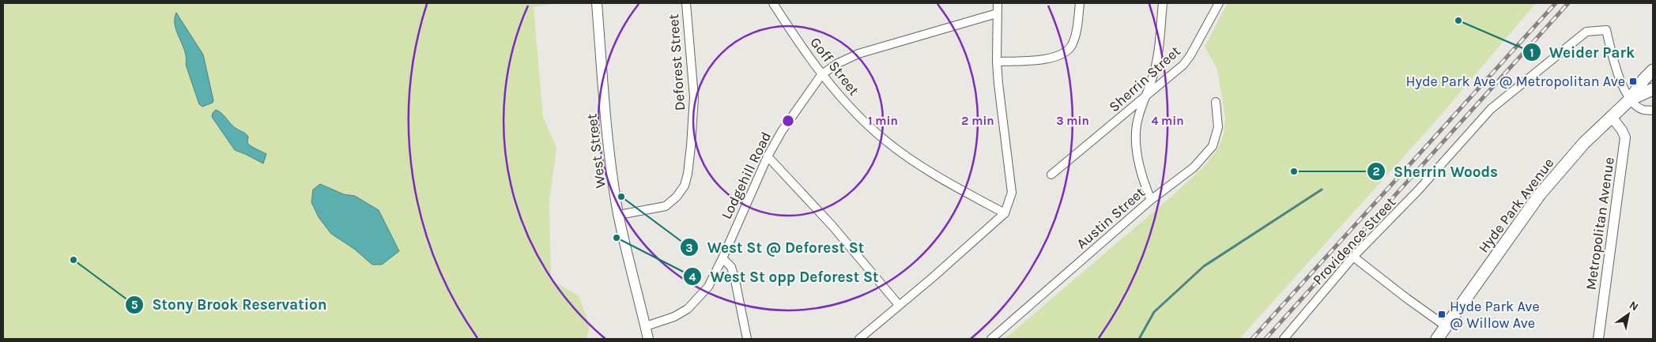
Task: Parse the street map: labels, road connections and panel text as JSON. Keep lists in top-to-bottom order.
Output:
{
  "streets": {
    "main road": ["Hyde Park Avenue"],
    "street": [
      "Deforest Street",
      "Goff Street",
      "Sherrin Street",
      "West Street",
      "Lodgehill Road",
      "Austin Street",
      "Metropolitan Avenue",
      "Providence Street"
    ]
  },
  "crossings": [
    ["Deforest Street", "West Street"],
    ["Goff Street", "Lodgehill Road"],
    ["West Street", "Lodgehill Road"],
    ["Hyde Park Avenue", "Metropolitan Avenue"],
    ["Hyde Park Avenue", "Providence Street"]
  ],
  "places": {
    "other": [
      "Weider Park",
      "Sherrin Woods",
      "West St @ Deforest St",
      "West St opp Deforest St",
      "Stony Brook Reservation"
    ],
    "transit": ["Hyde Park Ave @ Metropolitan Ave", "Hyde Park Ave @ Willow Ave"]
  },
  "north": "top right",
  "rings": [
    "1 min",
    "2 min",
    "3 min",
    "4 min"
  ]
}
